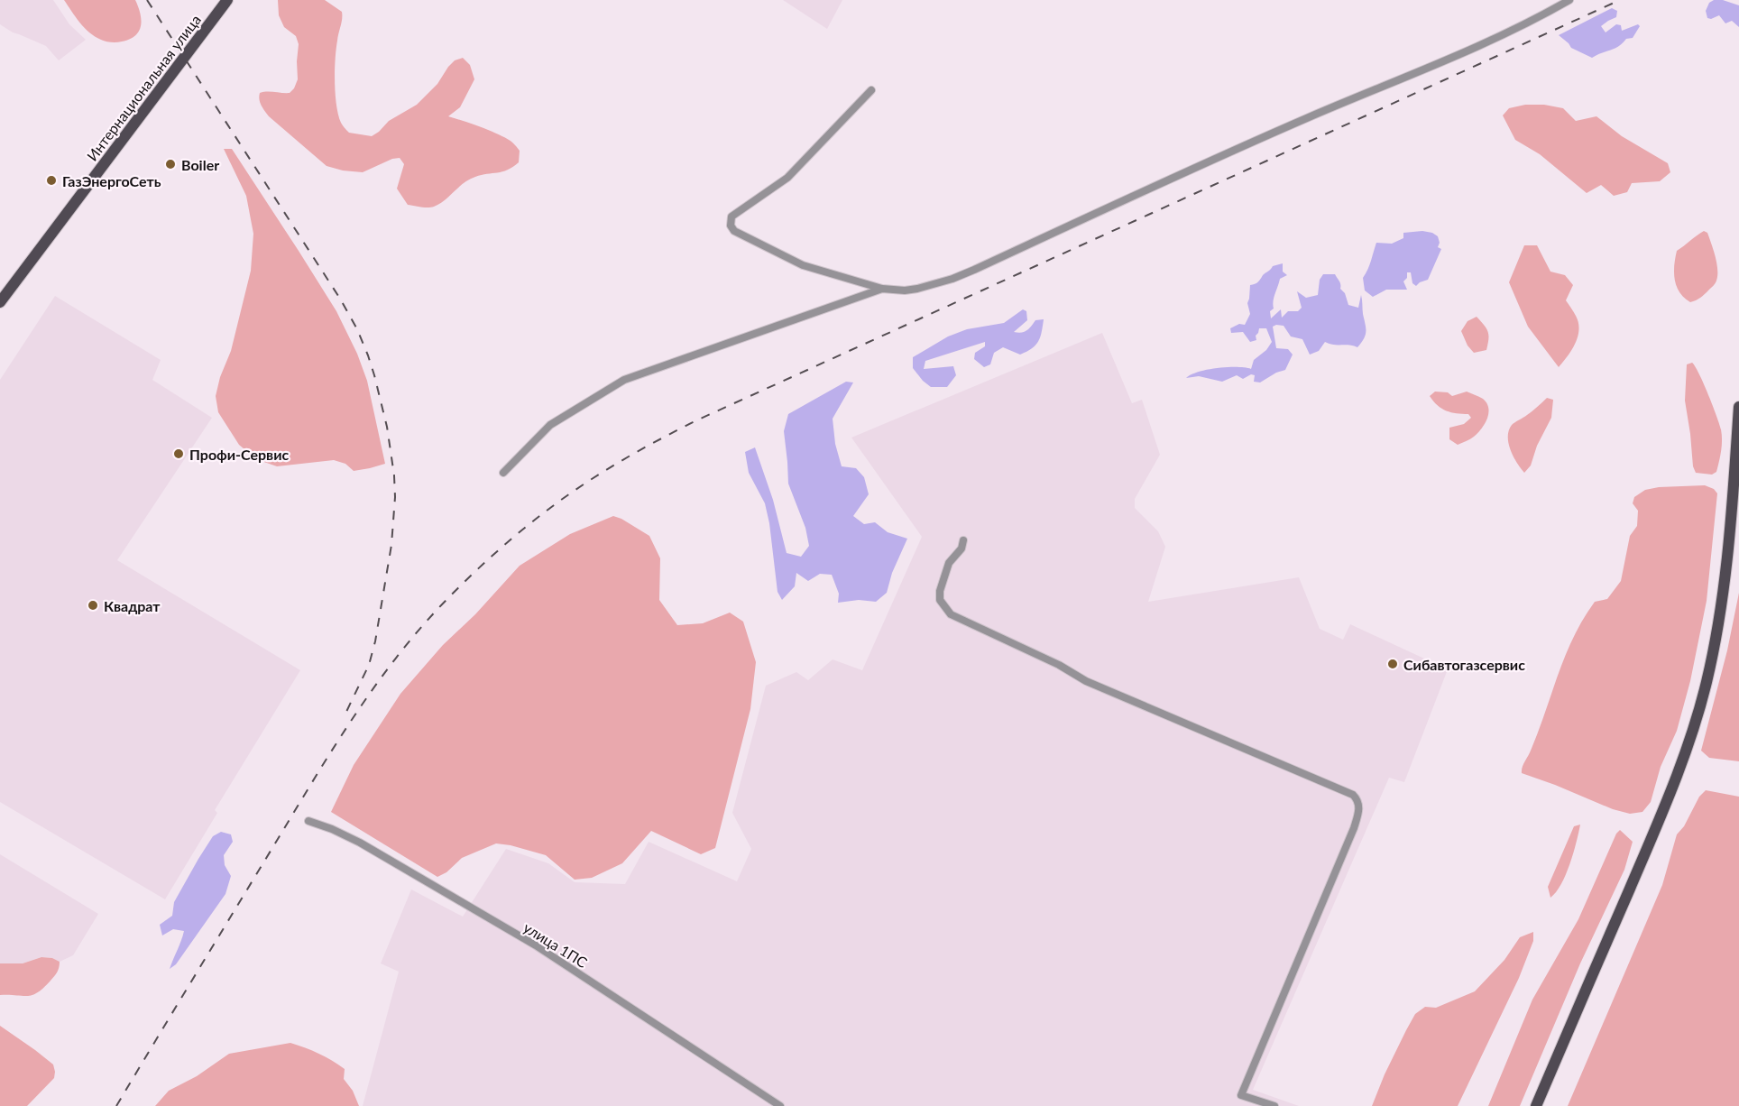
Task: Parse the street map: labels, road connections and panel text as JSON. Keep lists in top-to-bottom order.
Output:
{
  "streets": {
    "main road": ["Интернациональная улица"],
    "street": ["улица 1ПС"]
  },
  "places": [
    "Boiler",
    "ГазЭнергоСеть",
    "Профи-Сервис",
    "Квадрат",
    "Сибавтогазсервис"
  ]
}
